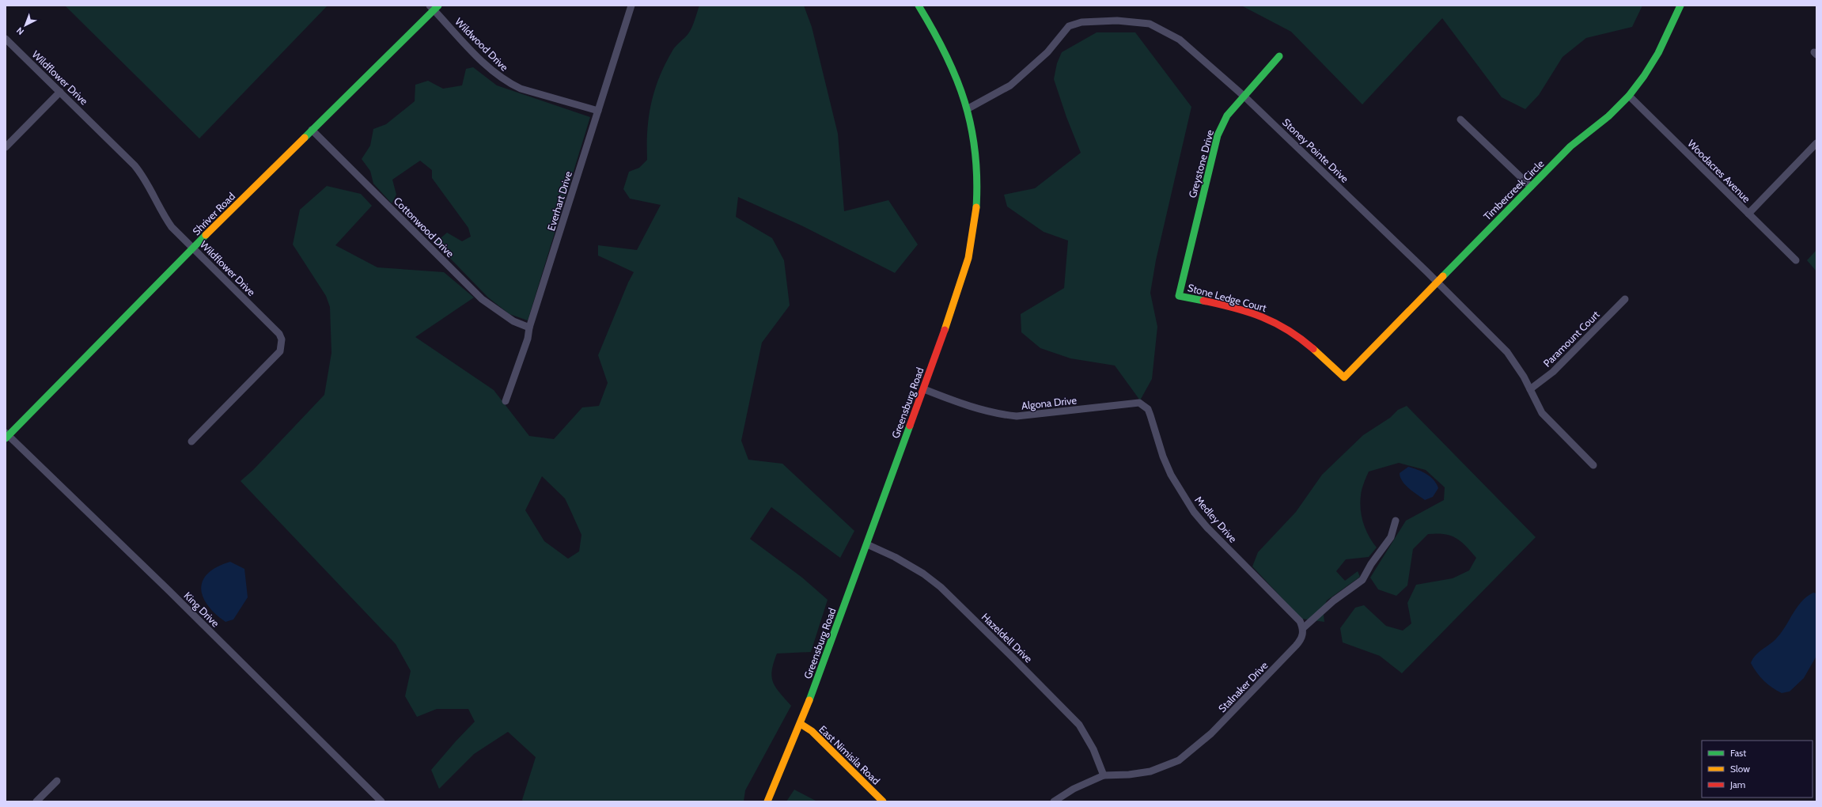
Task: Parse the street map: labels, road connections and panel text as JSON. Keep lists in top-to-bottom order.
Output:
{
  "streets": {
    "street": [
      "Wildwood Drive",
      "Wildflower Drive",
      "Stoney Pointe Drive",
      "Greystone Drive",
      "Woodacres Avenue",
      "Timbercreek Circle",
      "Everhart Drive",
      "Shriver Road",
      "Cottonwood Drive",
      "Stone Ledge Court",
      "Paramount Court",
      "Greensburg Road",
      "Algona Drive",
      "Medley Drive",
      "King Drive",
      "Hazeldell Drive",
      "Stalnaker Drive",
      "East Nimisila Road"
    ]
  },
  "crossings": [
    ["Wildwood Drive", "Everhart Drive"],
    ["Wildwood Drive", "Shriver Road"],
    ["Wildflower Drive", "Shriver Road"],
    ["Stoney Pointe Drive", "Greystone Drive"],
    ["Stoney Pointe Drive", "Timbercreek Circle"],
    ["Stoney Pointe Drive", "Paramount Court"],
    ["Stoney Pointe Drive", "Greensburg Road"],
    ["Greystone Drive", "Stone Ledge Court"],
    ["Woodacres Avenue", "Timbercreek Circle"],
    ["Timbercreek Circle", "Stone Ledge Court"],
    ["Everhart Drive", "Cottonwood Drive"],
    ["Shriver Road", "Cottonwood Drive"],
    ["Shriver Road", "King Drive"],
    ["Greensburg Road", "Algona Drive"],
    ["Greensburg Road", "Hazeldell Drive"],
    ["Greensburg Road", "East Nimisila Road"],
    ["Algona Drive", "Medley Drive"],
    ["Medley Drive", "Stalnaker Drive"],
    ["Hazeldell Drive", "Stalnaker Drive"]
  ],
  "legend": ["Fast", "Slow", "Jam"],
  "north": "bottom left"
}
